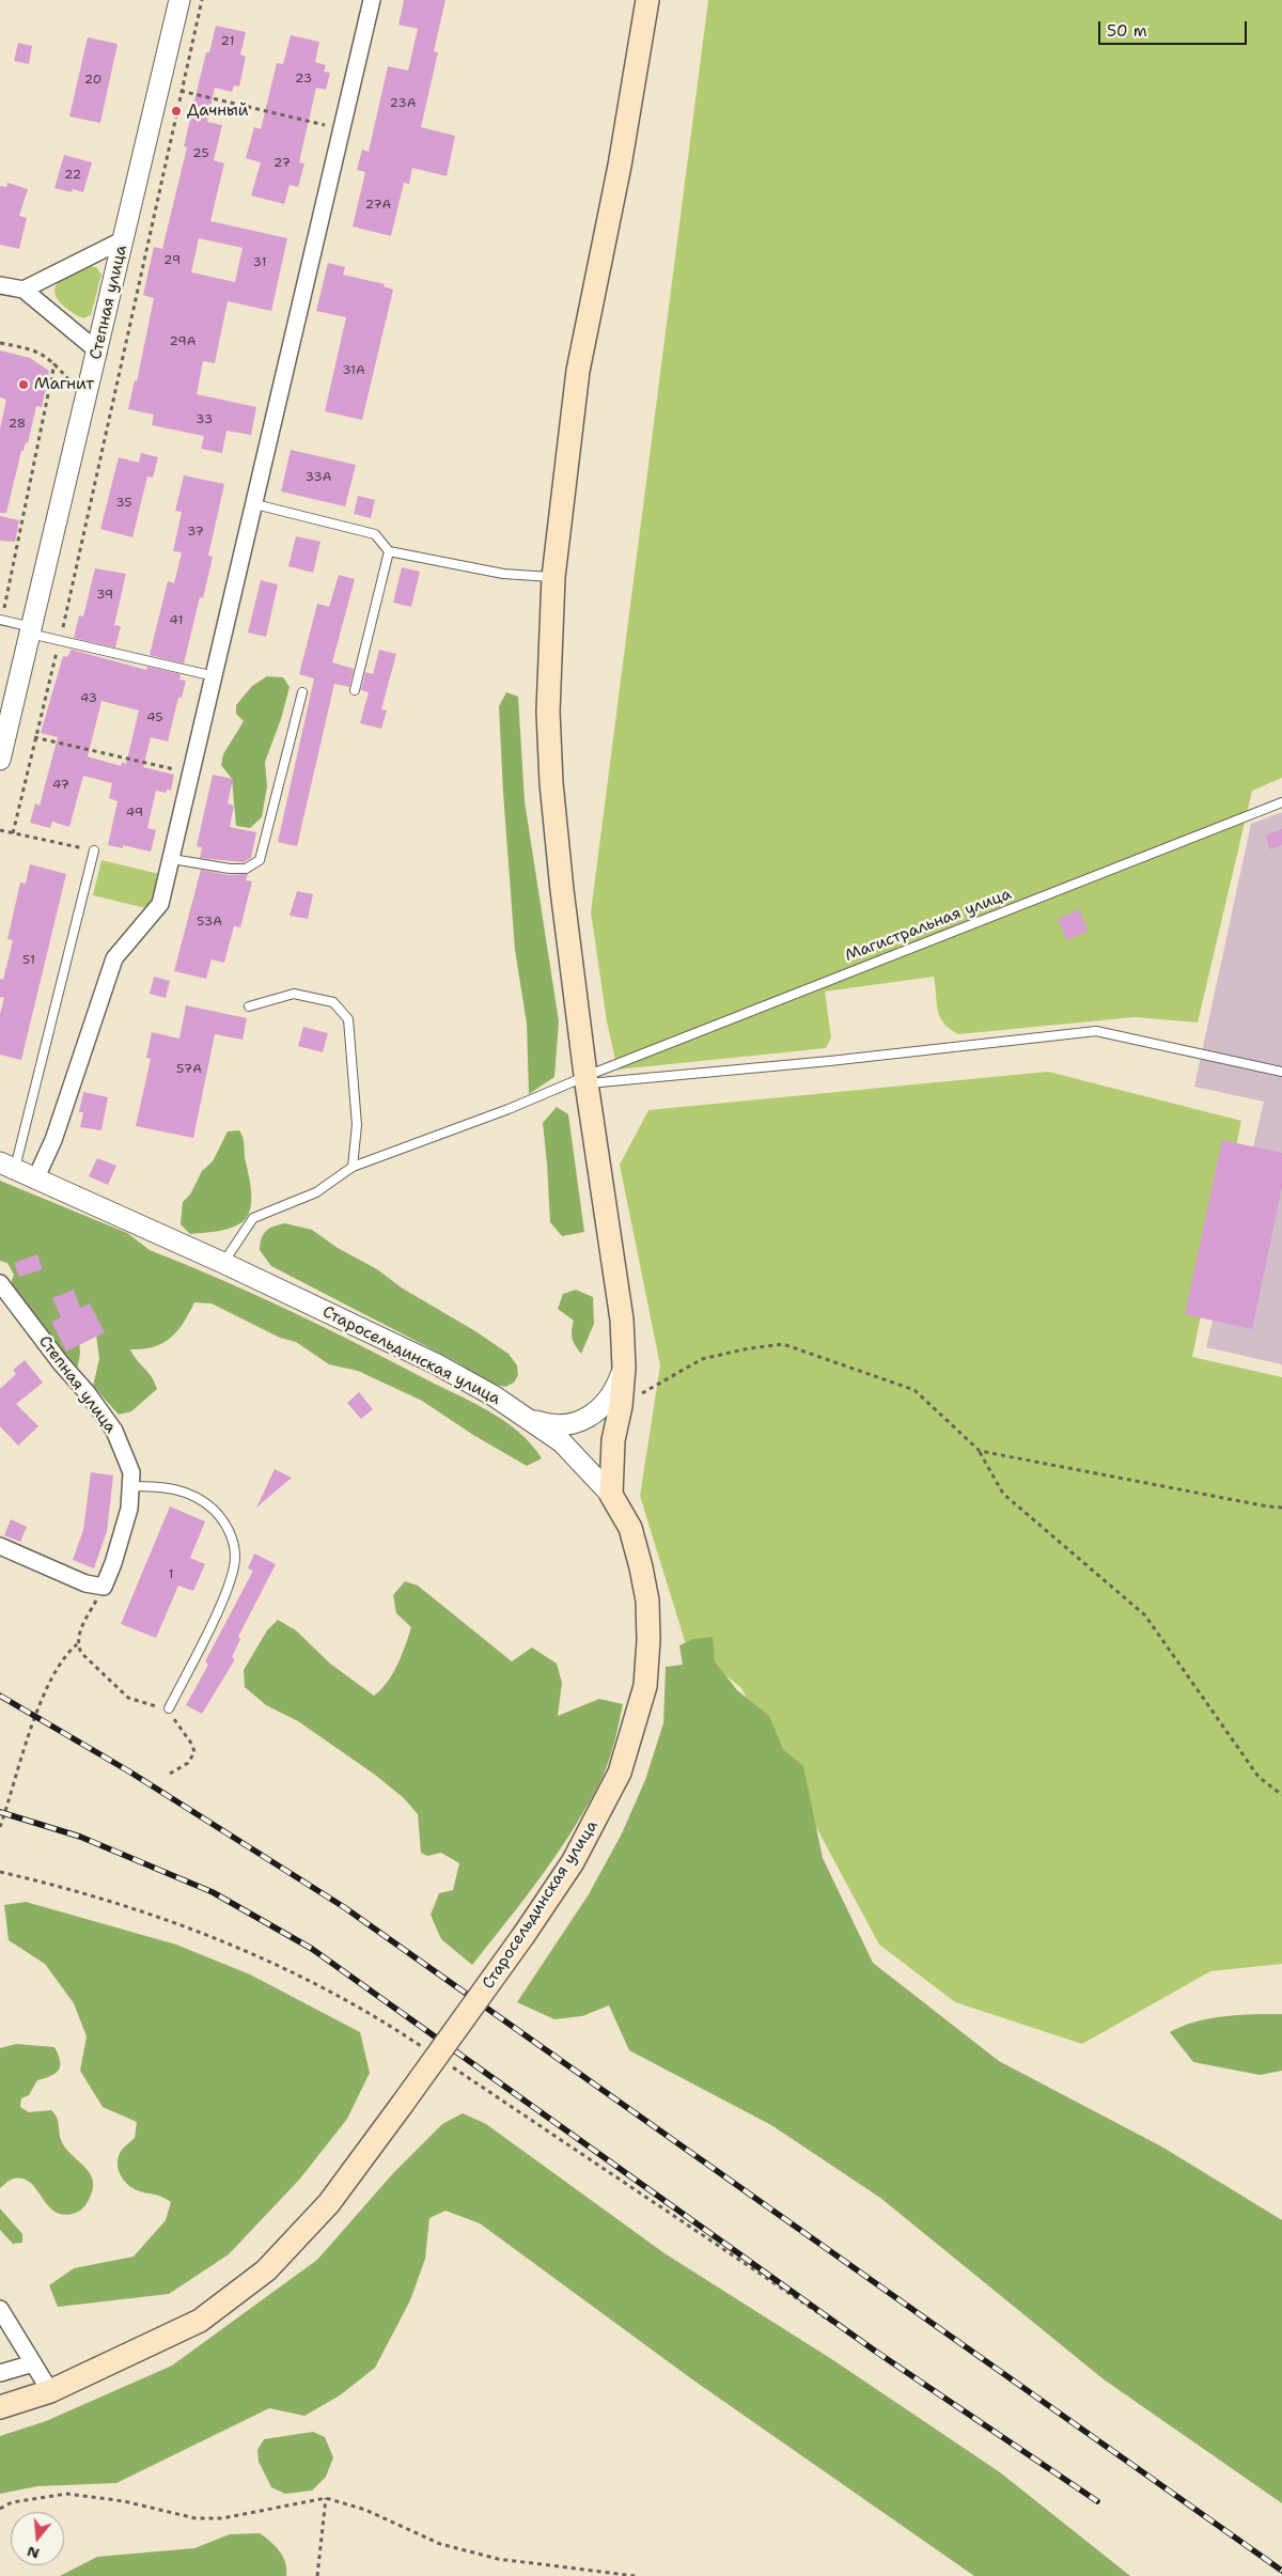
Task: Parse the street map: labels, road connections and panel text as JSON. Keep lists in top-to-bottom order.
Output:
{
  "streets": {
    "main road": ["Старосельдинская улица"],
    "street": ["Степная улица"],
    "lane": ["Магистральная улица"]
  },
  "crossings": [
    ["Магистральная улица", "Старосельдинская улица"]
  ],
  "places": ["Дачный", "Магнит"],
  "house_numbers": [
    "21",
    "23",
    "20",
    "23А",
    "25",
    "27",
    "22",
    "27А",
    "29",
    "31",
    "29А",
    "31А",
    "33",
    "28",
    "33А",
    "35",
    "37",
    "39",
    "41",
    "43",
    "45",
    "47",
    "49",
    "53А",
    "51",
    "57А",
    "1"
  ],
  "scale_bar": "50 m",
  "north": "bottom"
}
